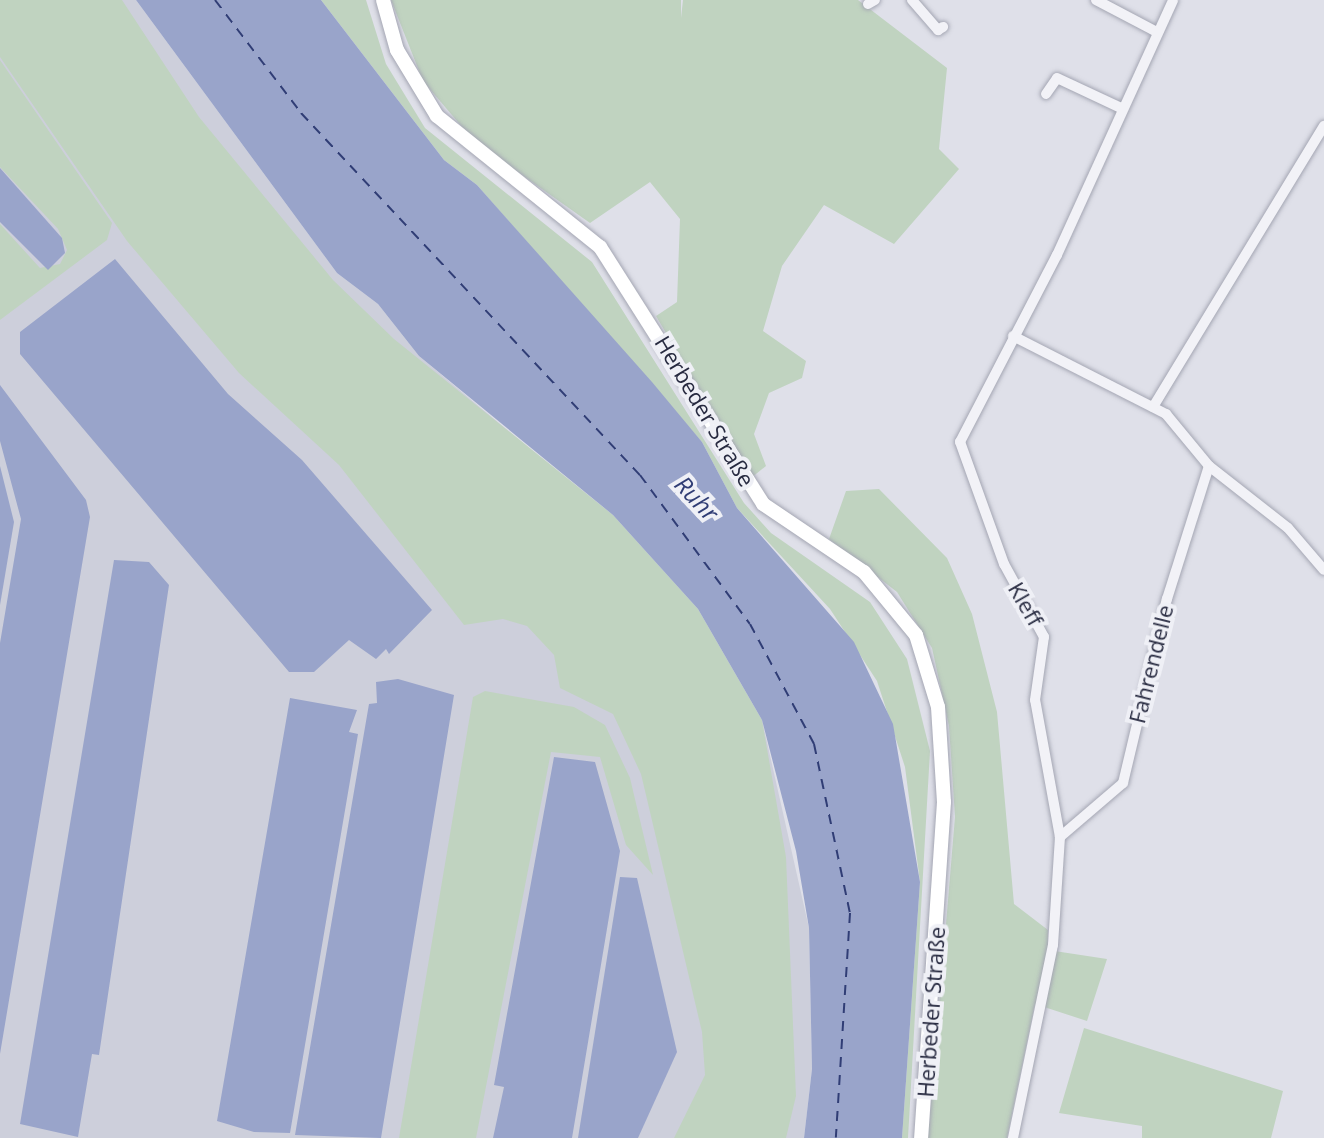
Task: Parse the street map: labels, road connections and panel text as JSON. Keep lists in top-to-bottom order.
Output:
{
  "streets": {
    "main road": ["Herbeder Straße"],
    "street": ["Kleff", "Fahrendelle"]
  },
  "crossings": [
    ["Kleff", "Fahrendelle"]
  ],
  "water": ["Ruhr"]
}
